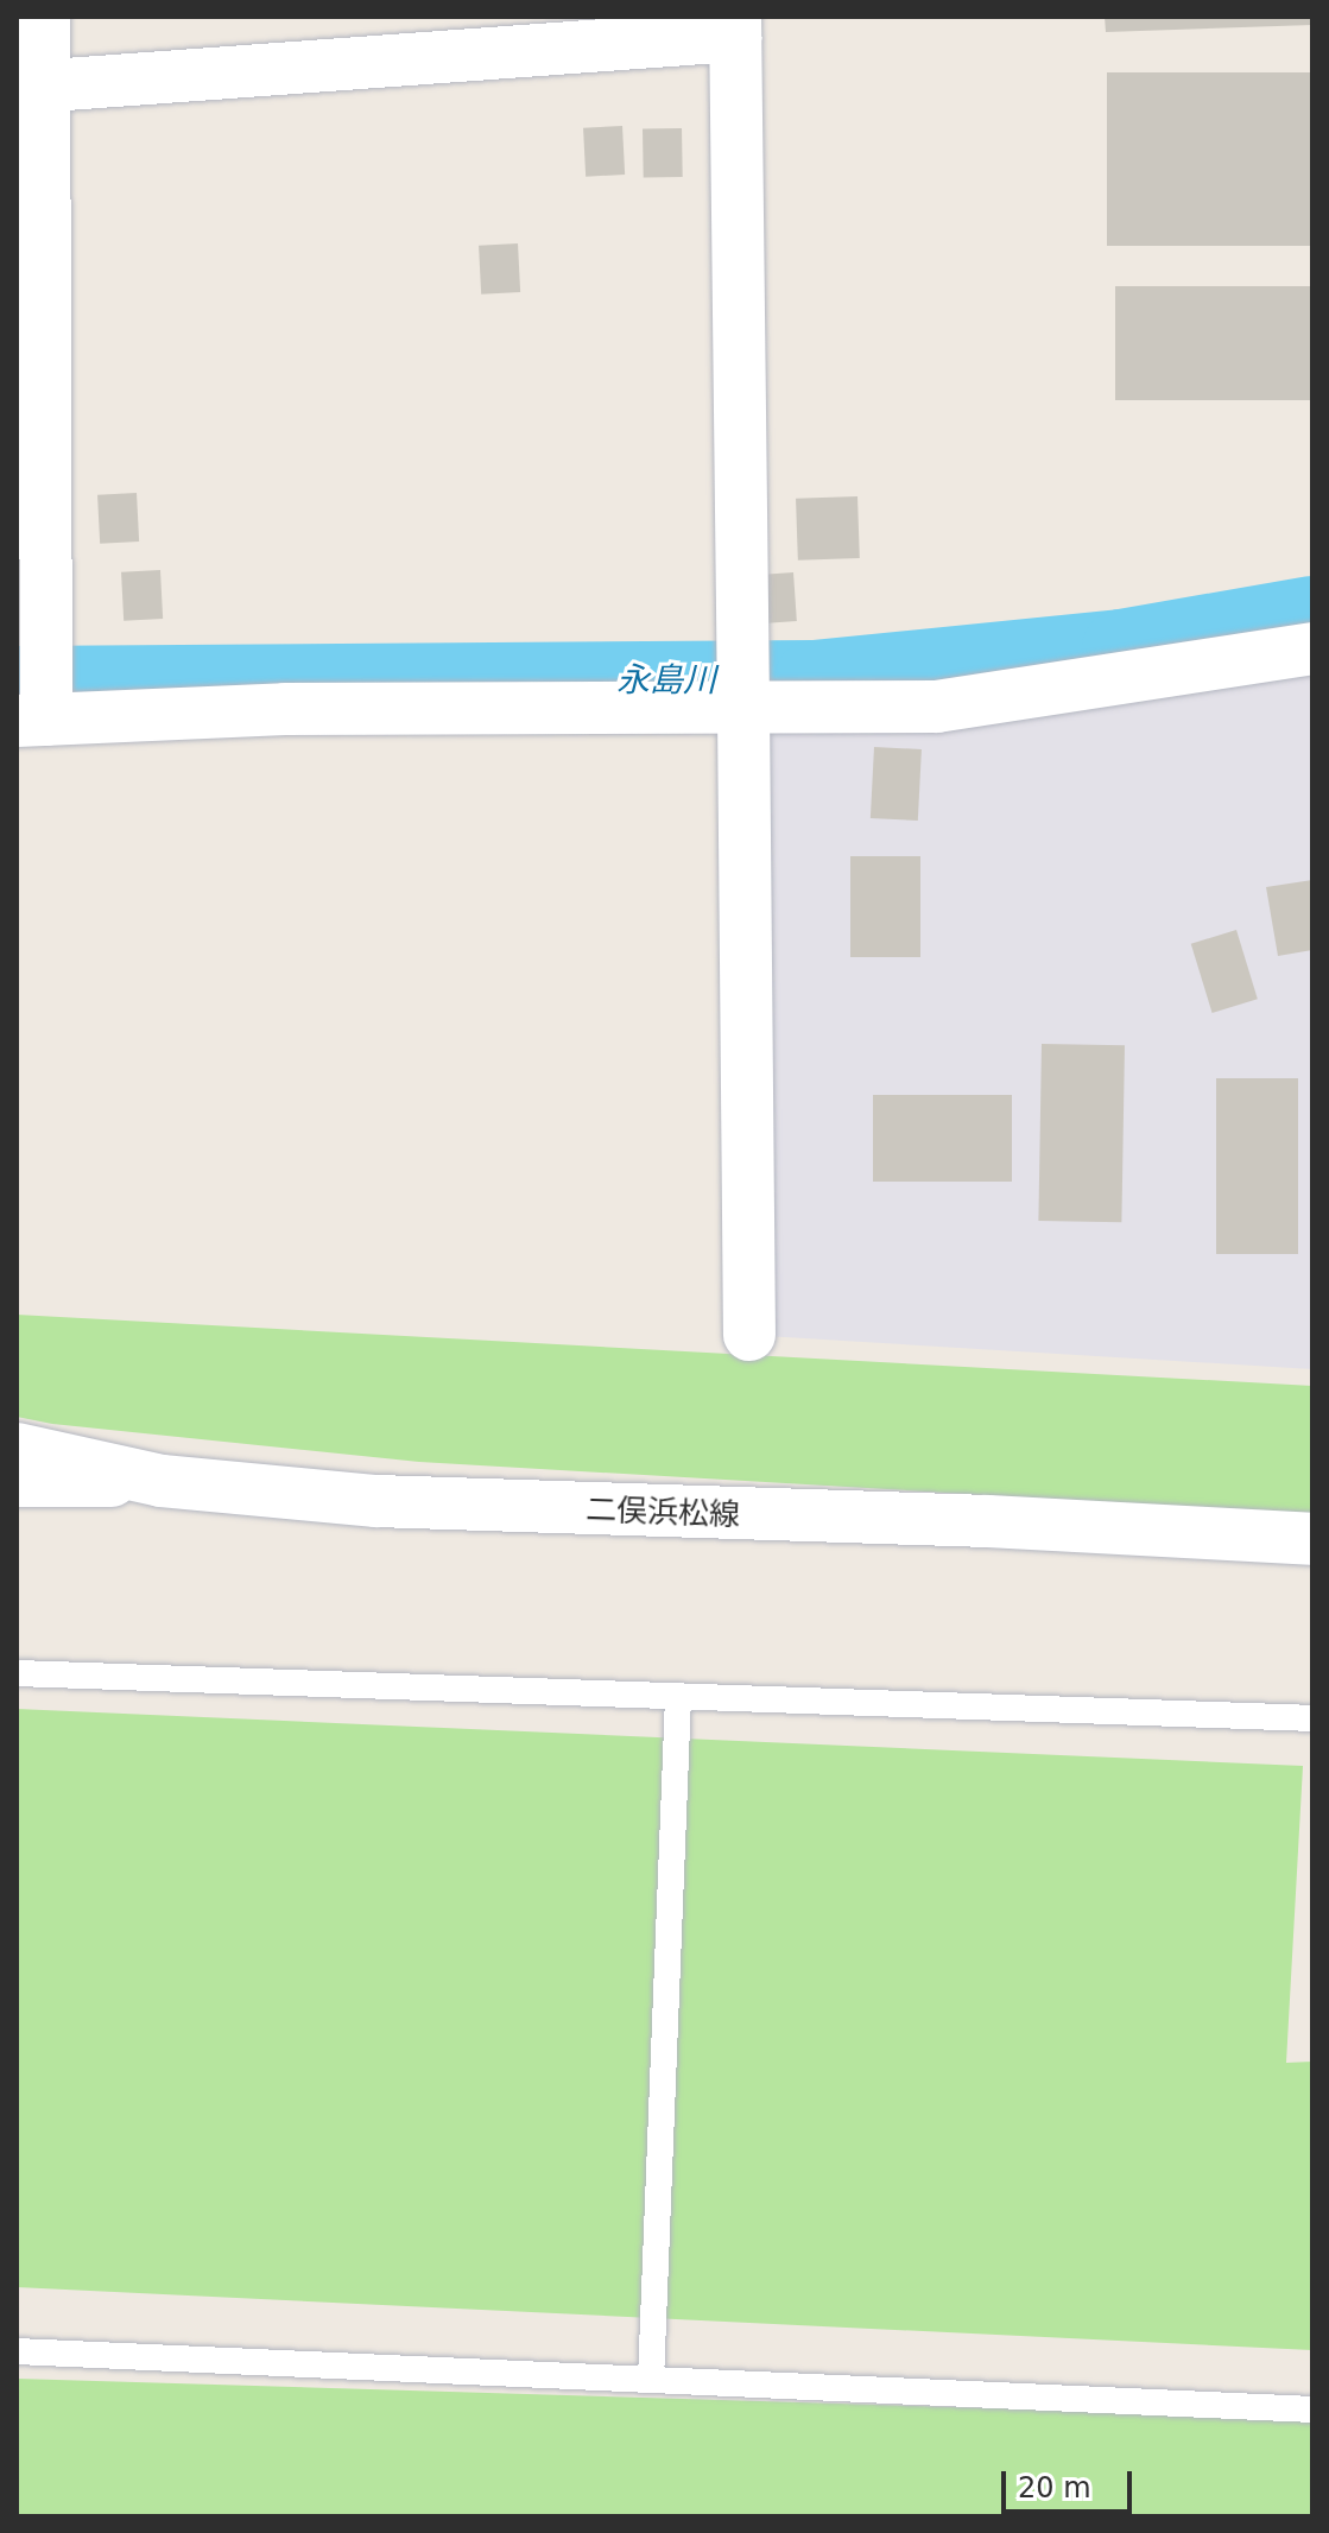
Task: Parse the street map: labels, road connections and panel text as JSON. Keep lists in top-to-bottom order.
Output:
{
  "streets": {
    "street": ["二俣浜松線"]
  },
  "water": ["永島川"],
  "scale_bar": "20 m"
}
